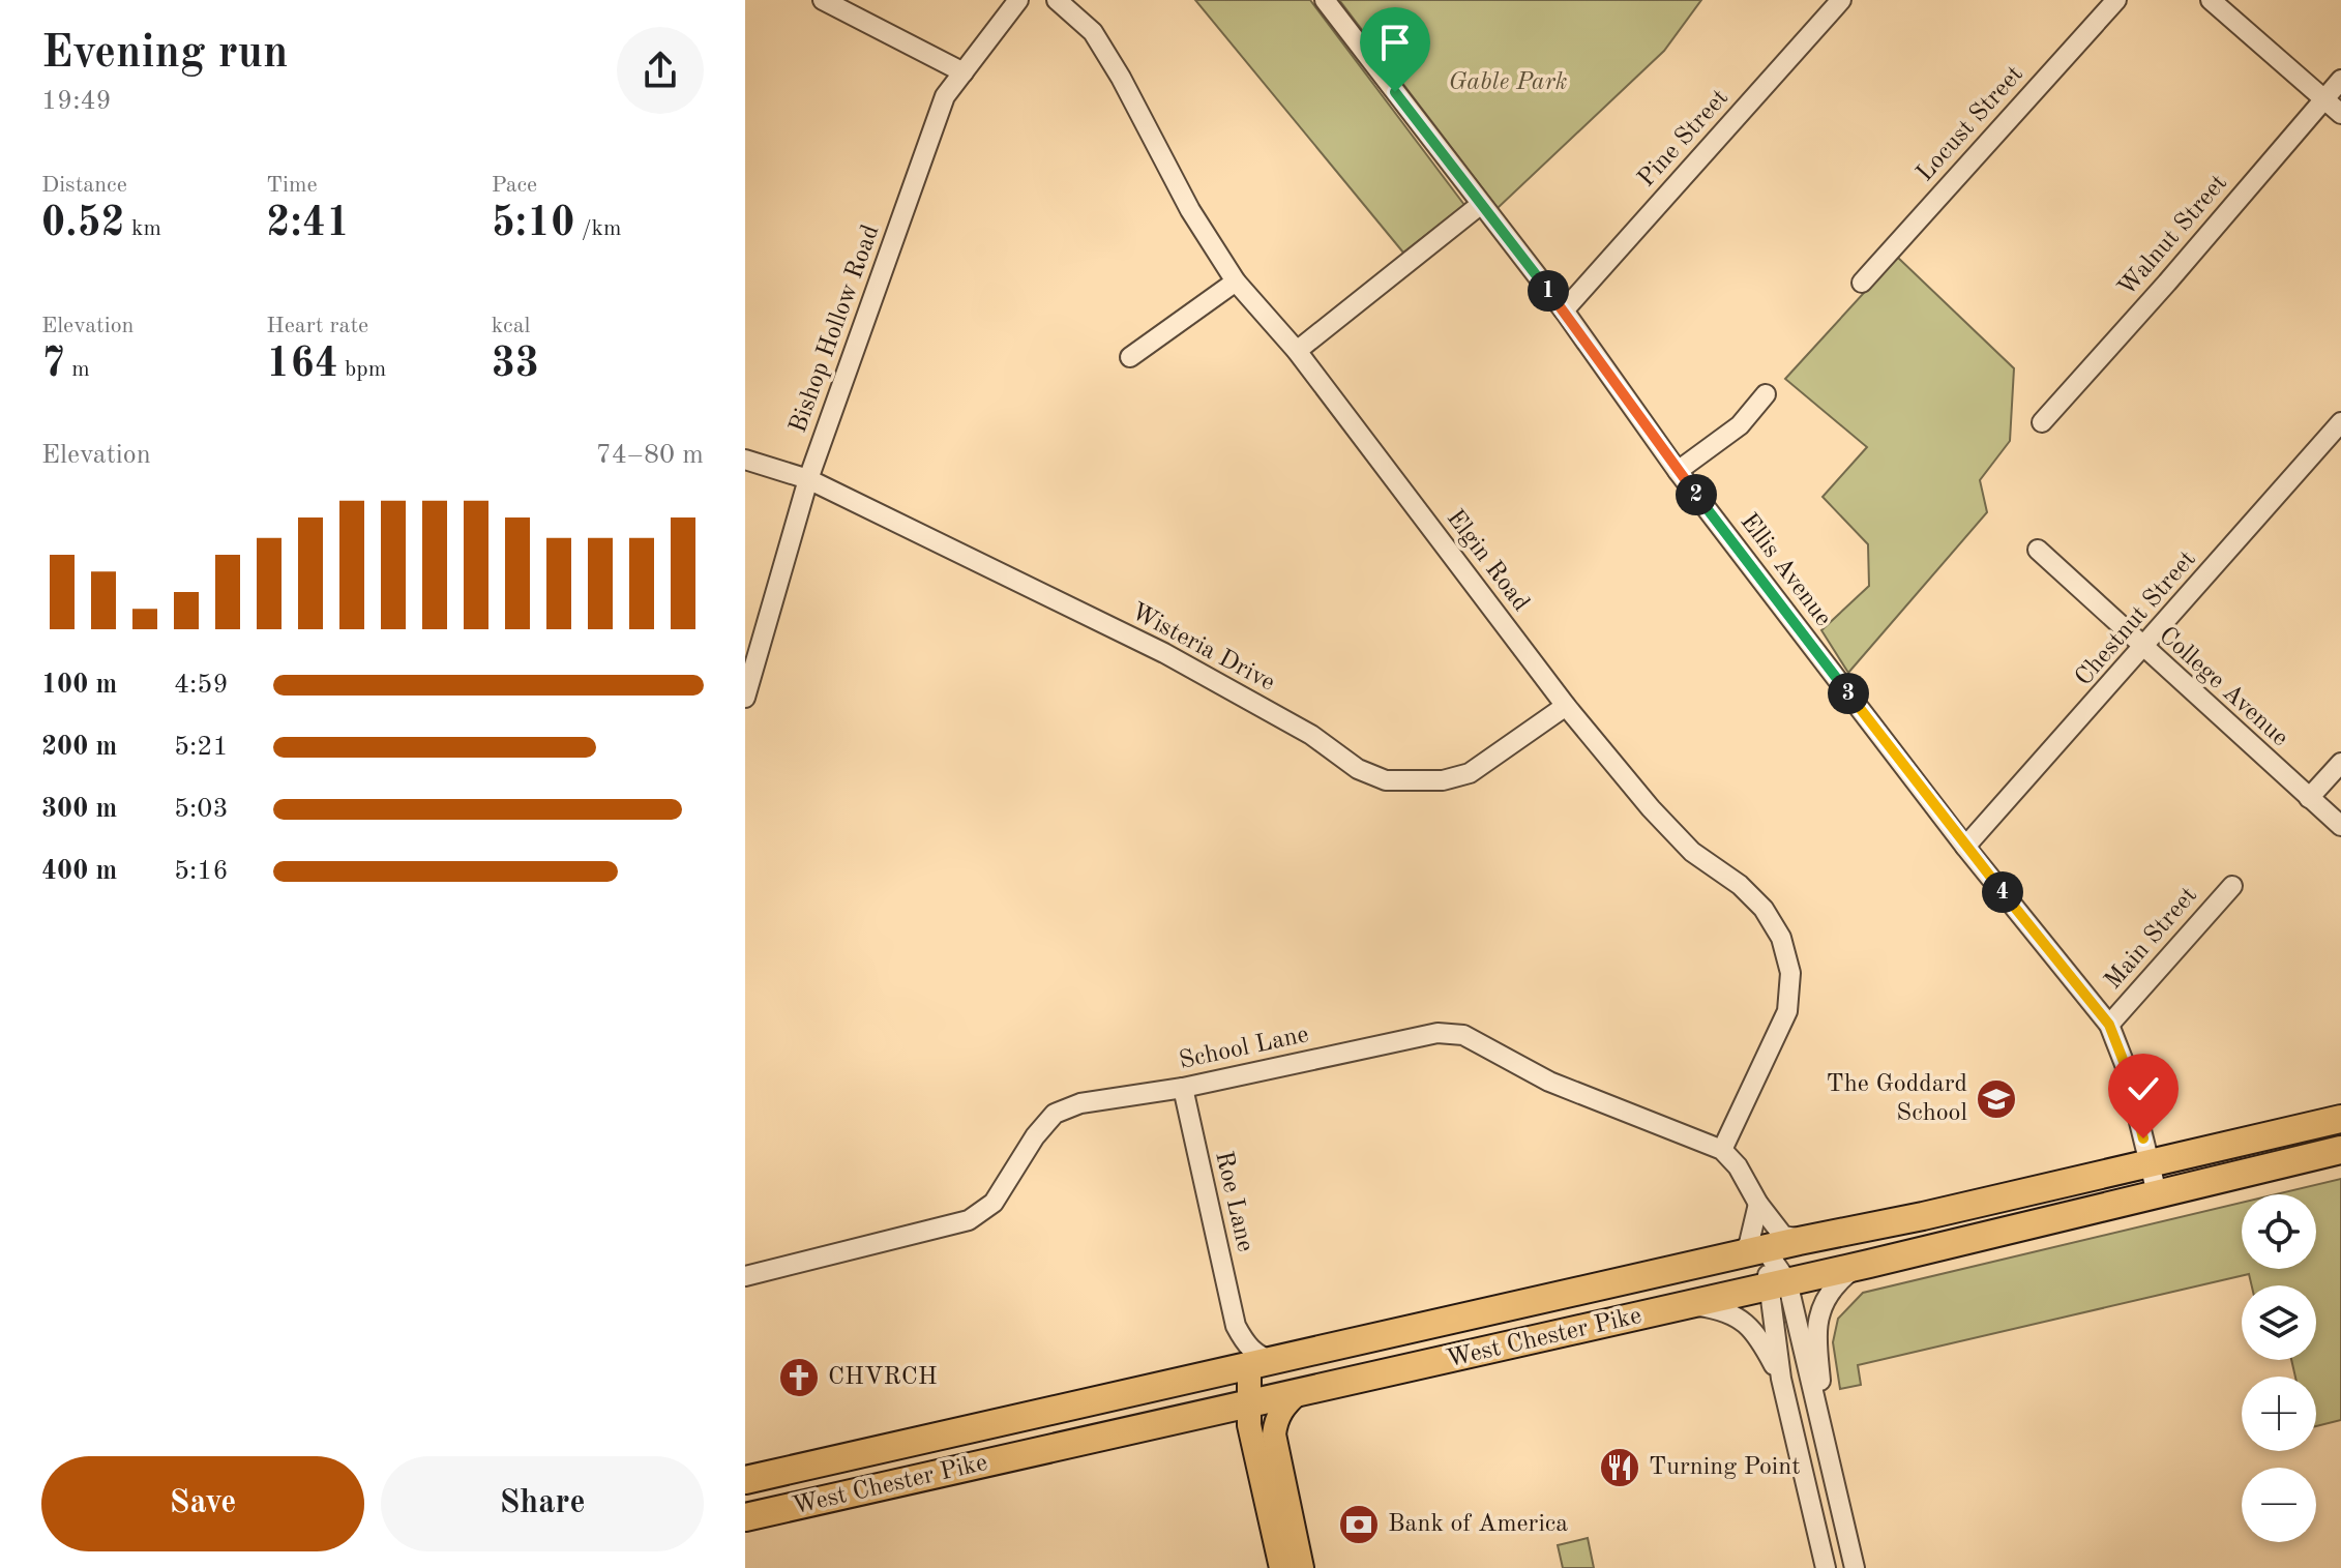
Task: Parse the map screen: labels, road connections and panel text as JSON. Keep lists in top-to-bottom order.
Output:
{
  "streets": {
    "highway": ["West Chester Pike"],
    "street": [
      "Locust Street",
      "Pine Street",
      "Walnut Street",
      "Bishop Hollow Road",
      "Elgin Road",
      "Ellis Avenue",
      "Chestnut Street",
      "Wisteria Drive",
      "College Avenue",
      "Main Street",
      "School Lane",
      "Roe Lane"
    ]
  },
  "crossings": [
    ["Pine Street", "Ellis Avenue"],
    ["Bishop Hollow Road", "Wisteria Drive"],
    ["Elgin Road", "Wisteria Drive"],
    ["Elgin Road", "School Lane"],
    ["Ellis Avenue", "Chestnut Street"],
    ["Ellis Avenue", "Main Street"],
    ["Ellis Avenue", "West Chester Pike"],
    ["Chestnut Street", "College Avenue"],
    ["School Lane", "Roe Lane"],
    ["School Lane", "West Chester Pike"],
    ["Roe Lane", "West Chester Pike"]
  ],
  "parks": ["Gable Park"],
  "places": {
    "school or university": ["The Goddard School"],
    "church": ["CHVRCH"],
    "restaurant": ["Turning Point"],
    "bank": ["Bank of America"]
  },
  "page": {
    "heading": ["Evening run", "19:49"],
    "stats": [
      ["Distance", "0.52 km"],
      ["Time", "2:41"],
      ["Pace", "5:10 /km"],
      ["Elevation", "7 m"],
      ["Heart rate", "164 bpm"],
      ["kcal", "33"]
    ],
    "pins": [
      "1",
      "2",
      "3",
      "4"
    ],
    "chart": ["Elevation", "74–80 m"],
    "list": [
      {
        "name": "100 m",
        "note": "4:59"
      },
      {
        "name": "200 m",
        "note": "5:21"
      },
      {
        "name": "300 m",
        "note": "5:03"
      },
      {
        "name": "400 m",
        "note": "5:16"
      }
    ],
    "map_buttons": ["+", "−"],
    "buttons": ["Save", "Share"]
  }
}
